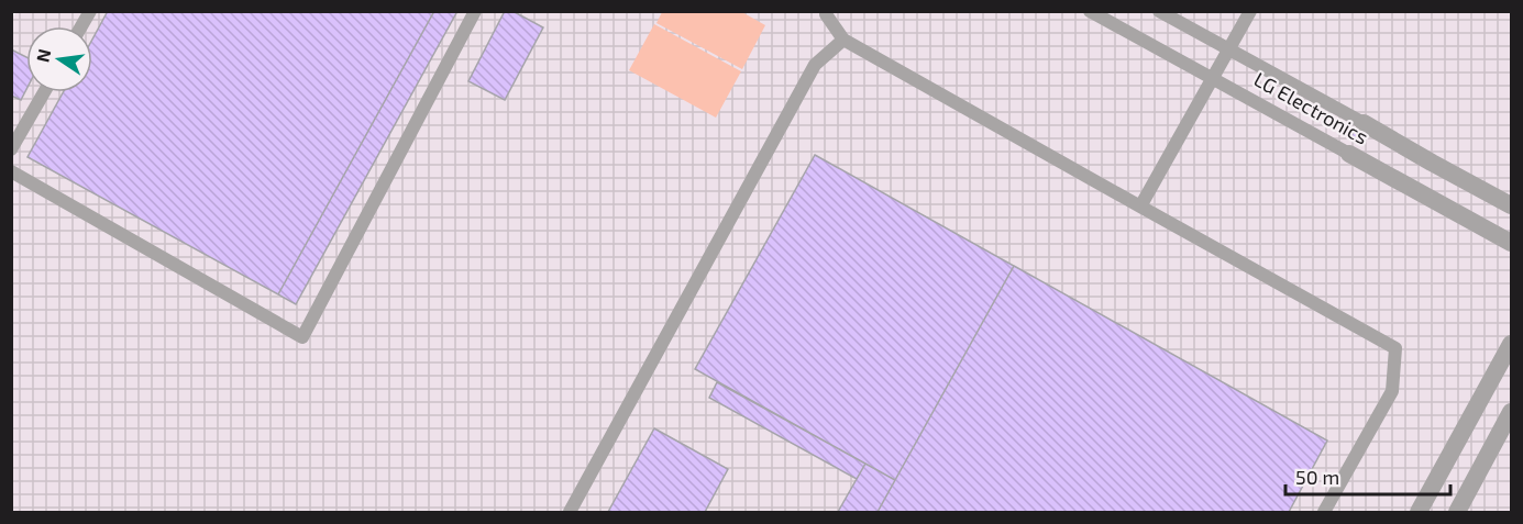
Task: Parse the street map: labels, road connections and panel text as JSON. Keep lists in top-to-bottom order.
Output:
{
  "streets": {
    "street": ["LG Electronics"]
  },
  "scale_bar": "50 m",
  "north": "left"
}
